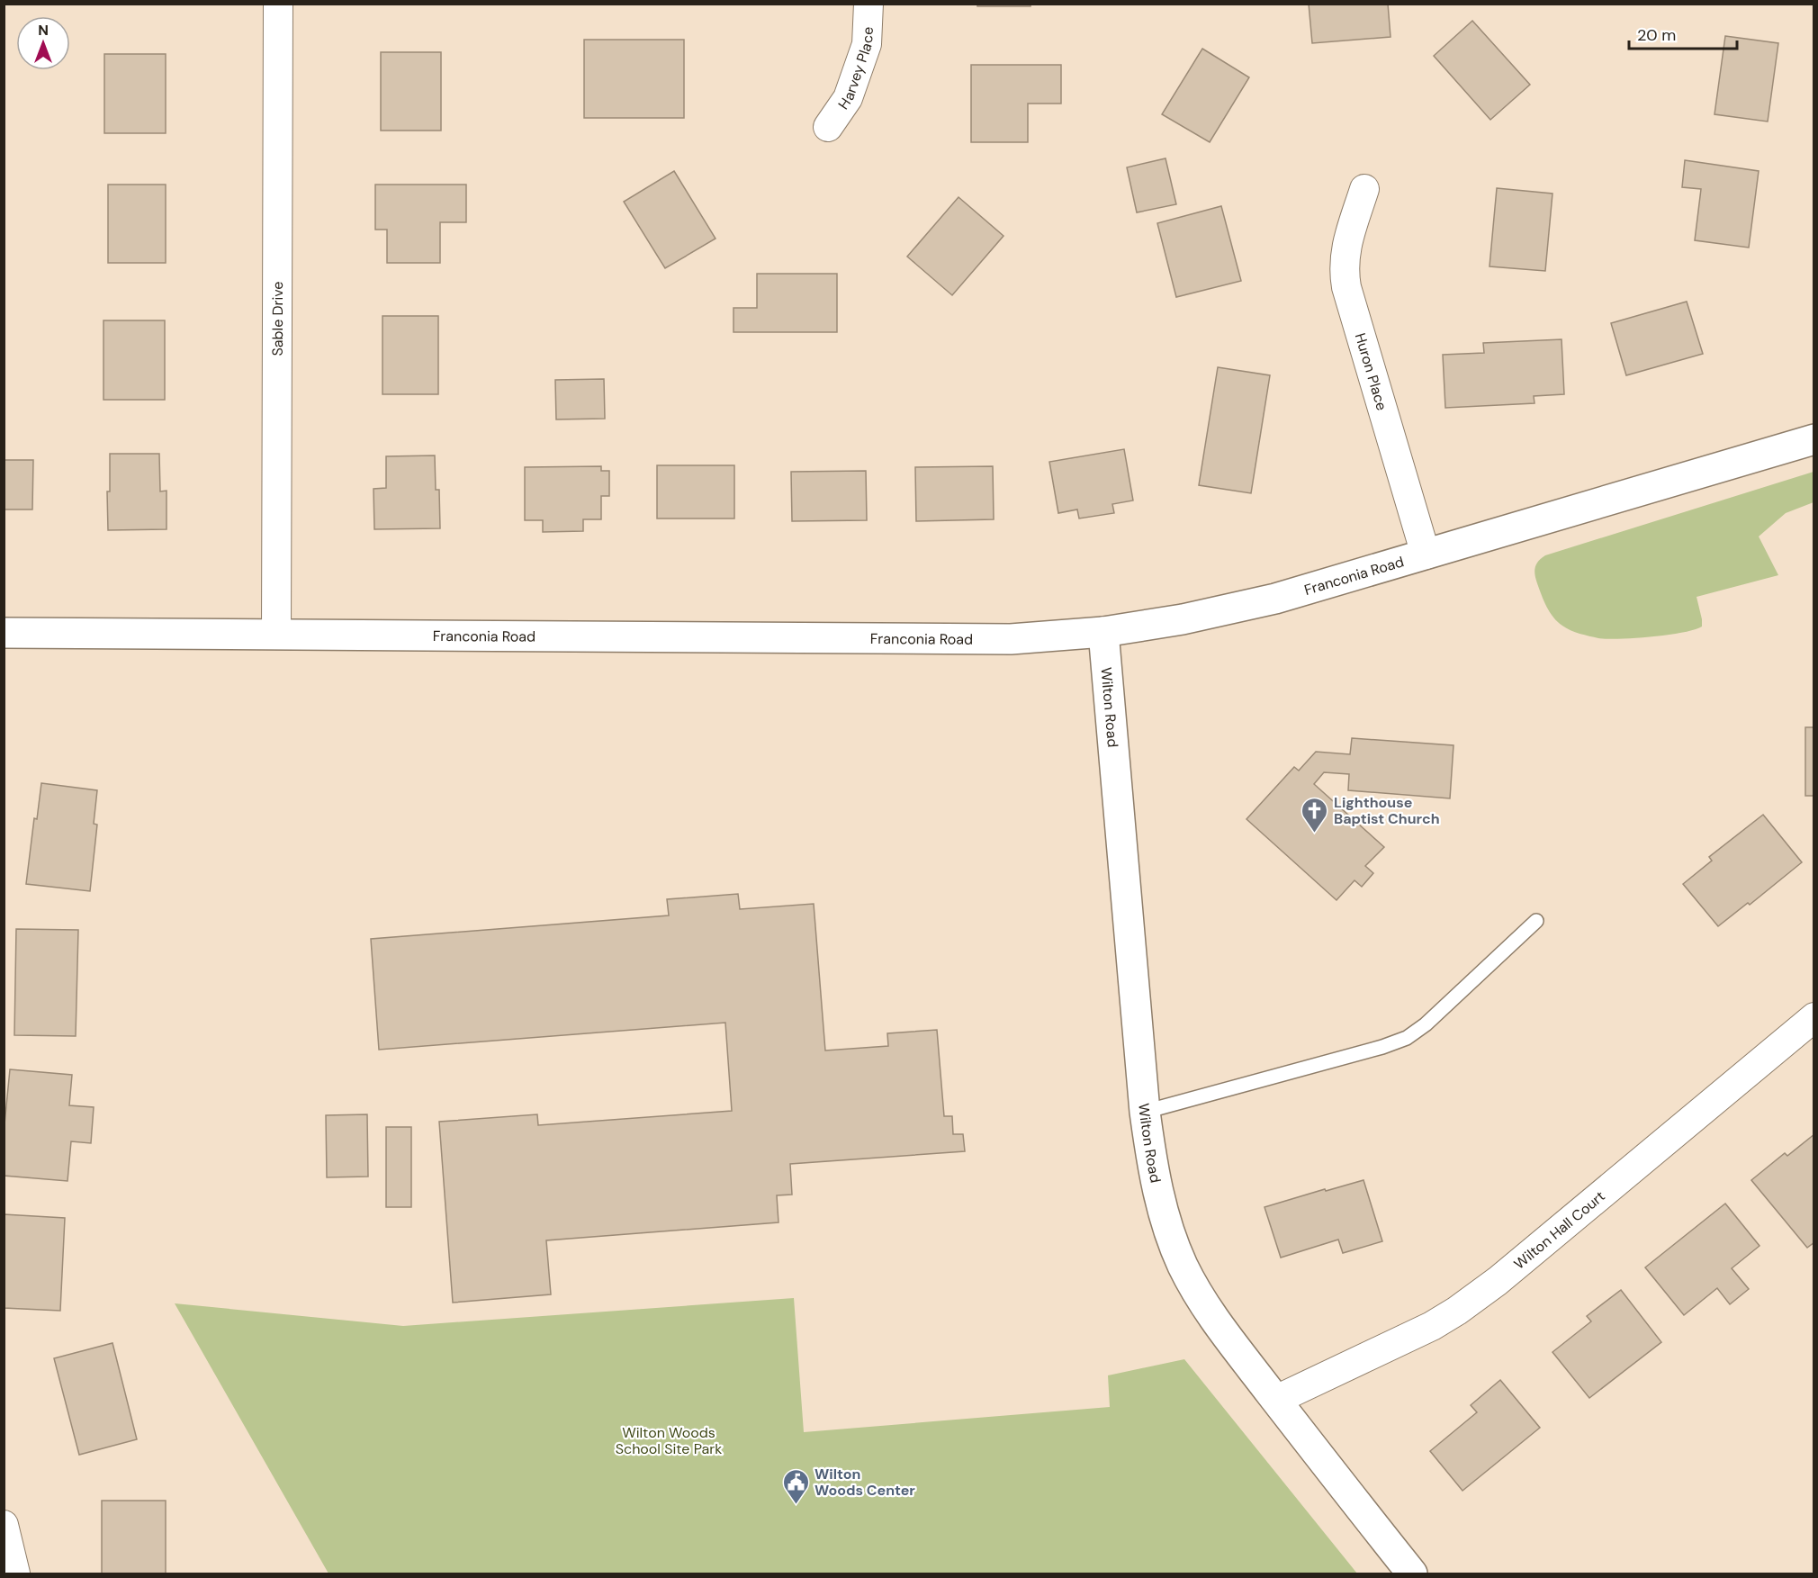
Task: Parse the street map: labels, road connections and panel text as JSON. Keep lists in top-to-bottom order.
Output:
{
  "streets": {
    "main road": ["Franconia Road", "Wilton Road"],
    "street": [
      "Harvey Place",
      "Sable Drive",
      "Huron Place",
      "Wilton Hall Court"
    ]
  },
  "crossings": [
    ["Sable Drive", "Franconia Road"],
    ["Huron Place", "Franconia Road"],
    ["Franconia Road", "Wilton Road"],
    ["Wilton Road", "Wilton Hall Court"]
  ],
  "parks": ["Wilton Woods School Site Park"],
  "places": {
    "church": ["Lighthouse Baptist Church"],
    "public building": ["Wilton Woods Center"]
  },
  "scale_bar": "20 m",
  "north": "top"
}
